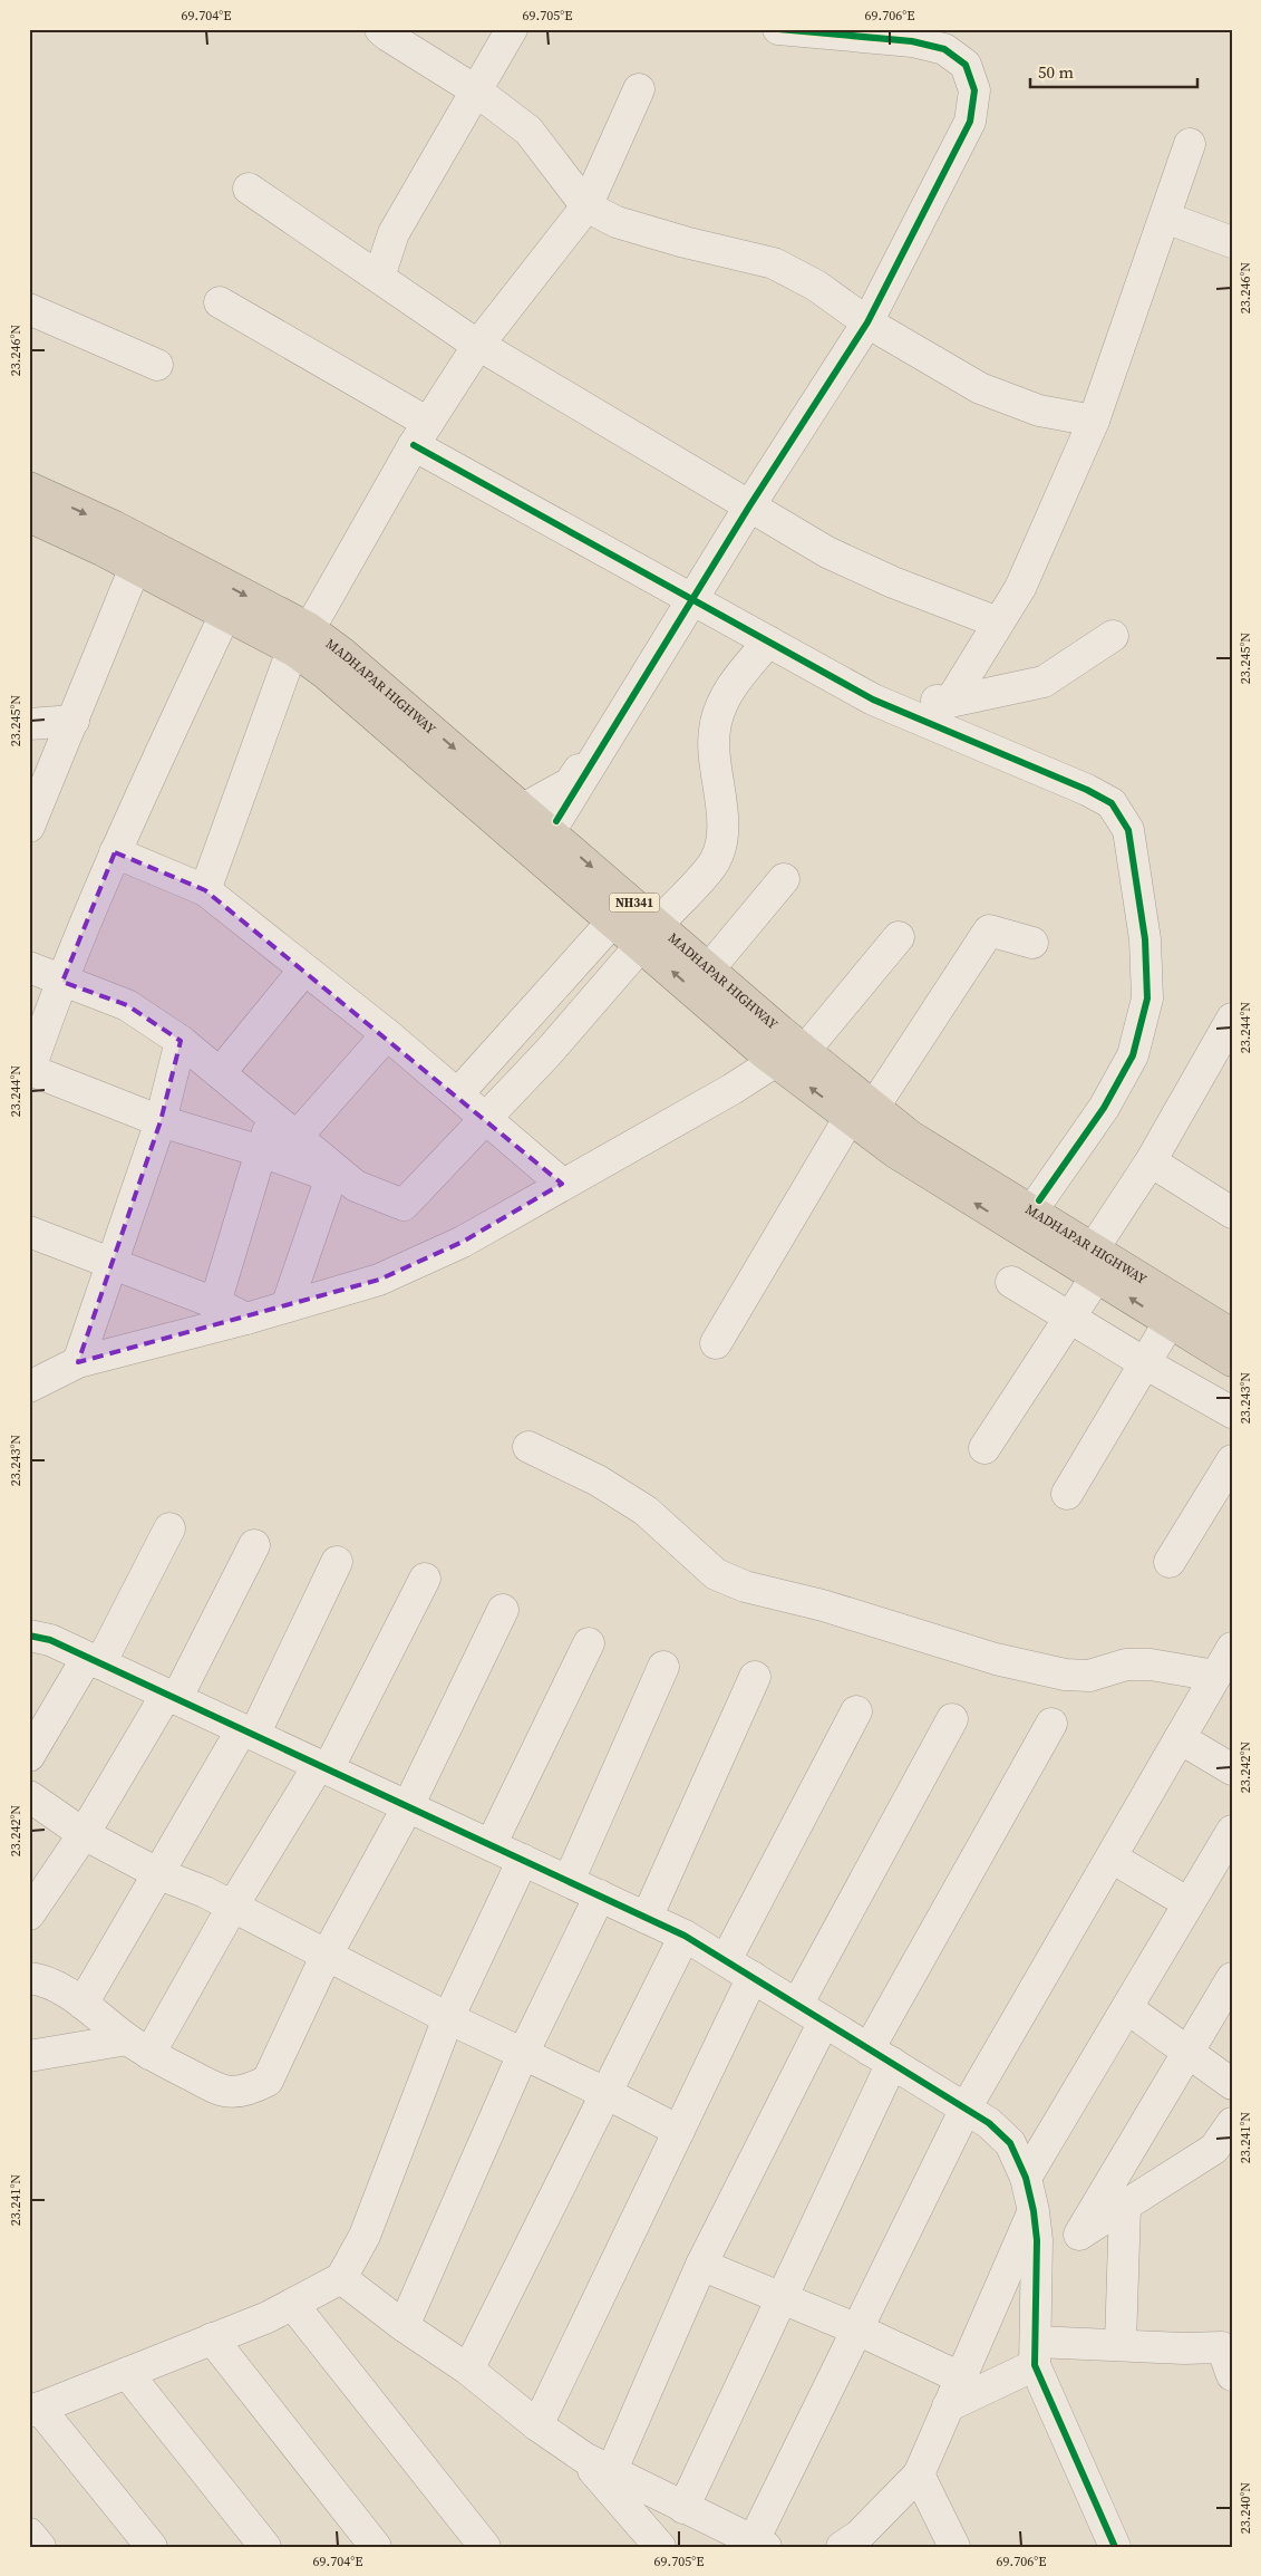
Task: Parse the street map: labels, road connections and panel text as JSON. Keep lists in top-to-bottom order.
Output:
{
  "streets": {
    "highway": ["MADHAPAR HIGHWAY", "NH341"]
  },
  "scale_bar": "50 m",
  "coordinates": [
    "69.704°E",
    "69.705°E",
    "69.706°E",
    "23.246°N",
    "23.245°N",
    "23.244°N",
    "23.243°N",
    "23.242°N",
    "23.241°N",
    "23.240°N"
  ]
}
